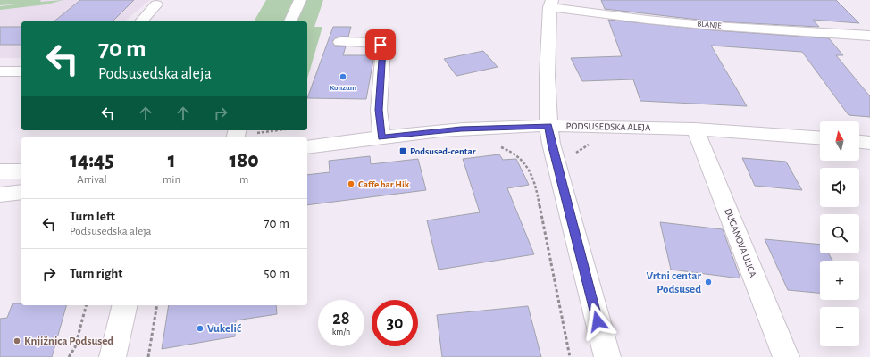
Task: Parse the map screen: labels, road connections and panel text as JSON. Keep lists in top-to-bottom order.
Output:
{
  "streets": {
    "street": ["BLANJE", "PODSUSEDSKA ALEJA", "DUGANOVA ULICA"]
  },
  "crossings": [
    ["PODSUSEDSKA ALEJA", "DUGANOVA ULICA"]
  ],
  "places": {
    "other": [
      "Konzum",
      "Caffe bar Hik",
      "Vrtni centar Podsused",
      "Vukelić",
      "Knjižnica Podsused"
    ],
    "transit": ["Podsused-centar"]
  },
  "north": "top",
  "page": {
    "turn": ["70 m", "Podsusedska aleja"],
    "map_buttons": ["+", "−"],
    "eta": [
      "14:45",
      "Arrival",
      "1",
      "min",
      "180",
      "m"
    ],
    "list": [
      {
        "name": "Turn left",
        "note": "Podsusedska aleja",
        "value": "70 m"
      },
      {
        "name": "Turn right",
        "value": "50 m"
      }
    ],
    "speed": "28 km/h",
    "limit": "30"
  }
}
